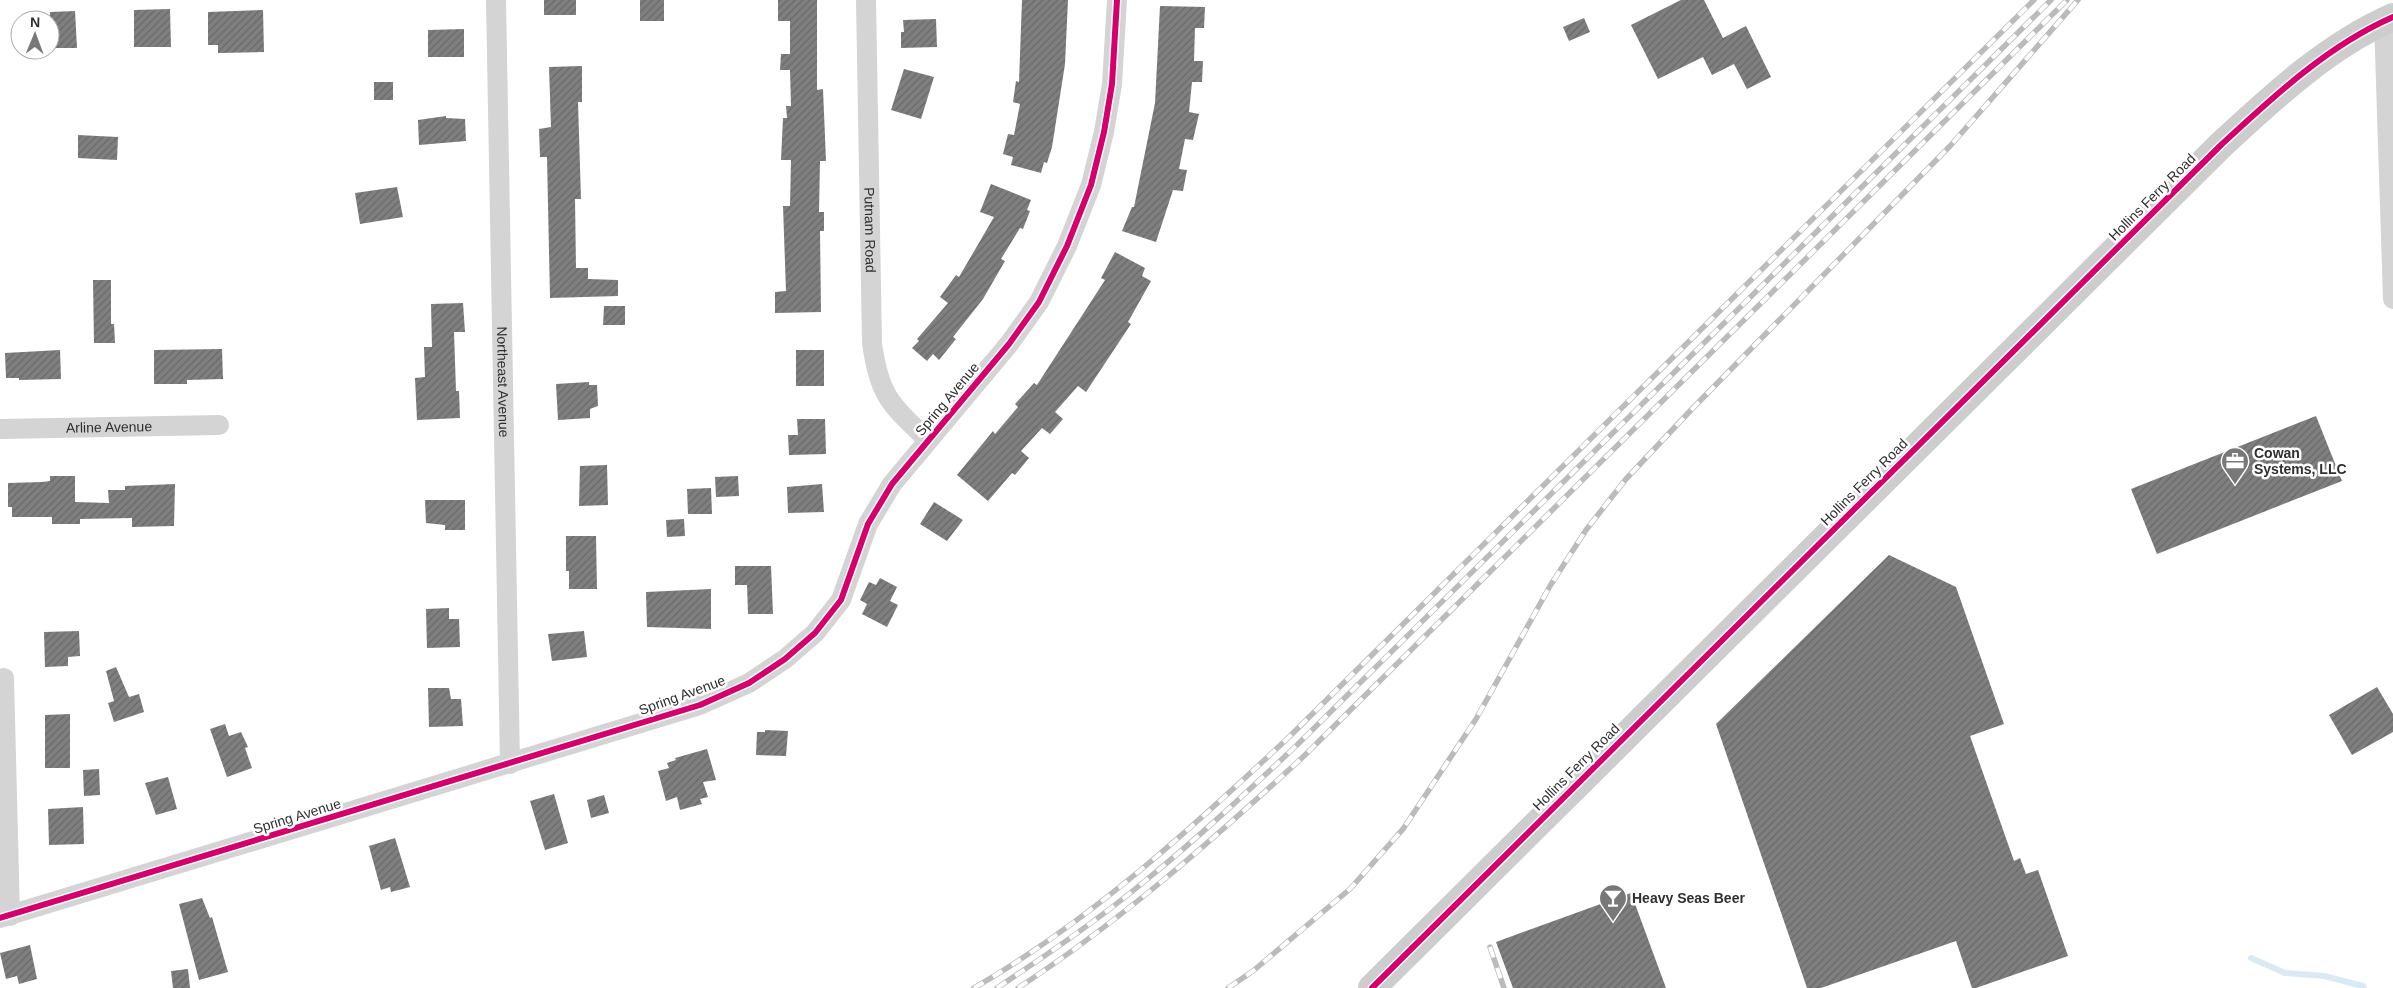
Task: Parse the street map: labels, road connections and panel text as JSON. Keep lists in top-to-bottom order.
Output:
{
  "streets": {
    "street": [
      "Hollins Ferry Road",
      "Putnam Road",
      "Northeast Avenue",
      "Spring Avenue",
      "Arline Avenue"
    ]
  },
  "crossings": [
    ["Putnam Road", "Spring Avenue"],
    ["Northeast Avenue", "Spring Avenue"]
  ],
  "places": {
    "office": ["Cowan Systems, LLC"],
    "bar": ["Heavy Seas Beer"]
  },
  "north": "top"
}
